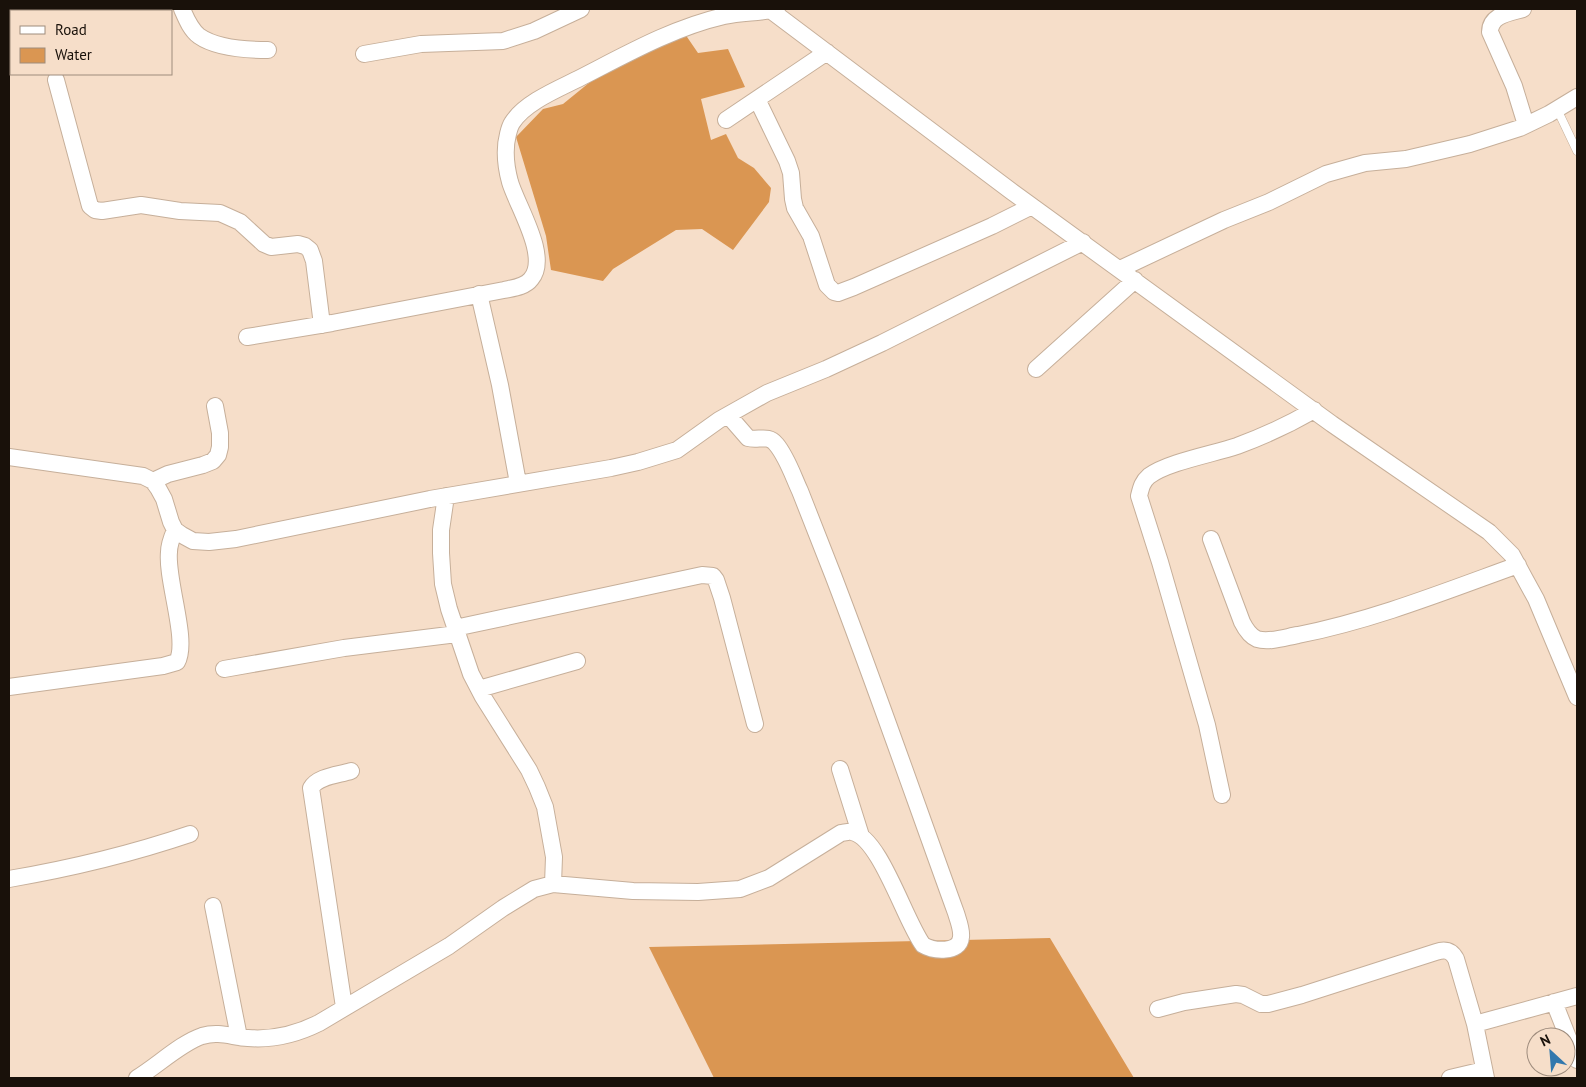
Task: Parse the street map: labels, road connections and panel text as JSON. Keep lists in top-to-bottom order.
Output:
{
  "legend": ["Road", "Water"],
  "north": "top left"
}
